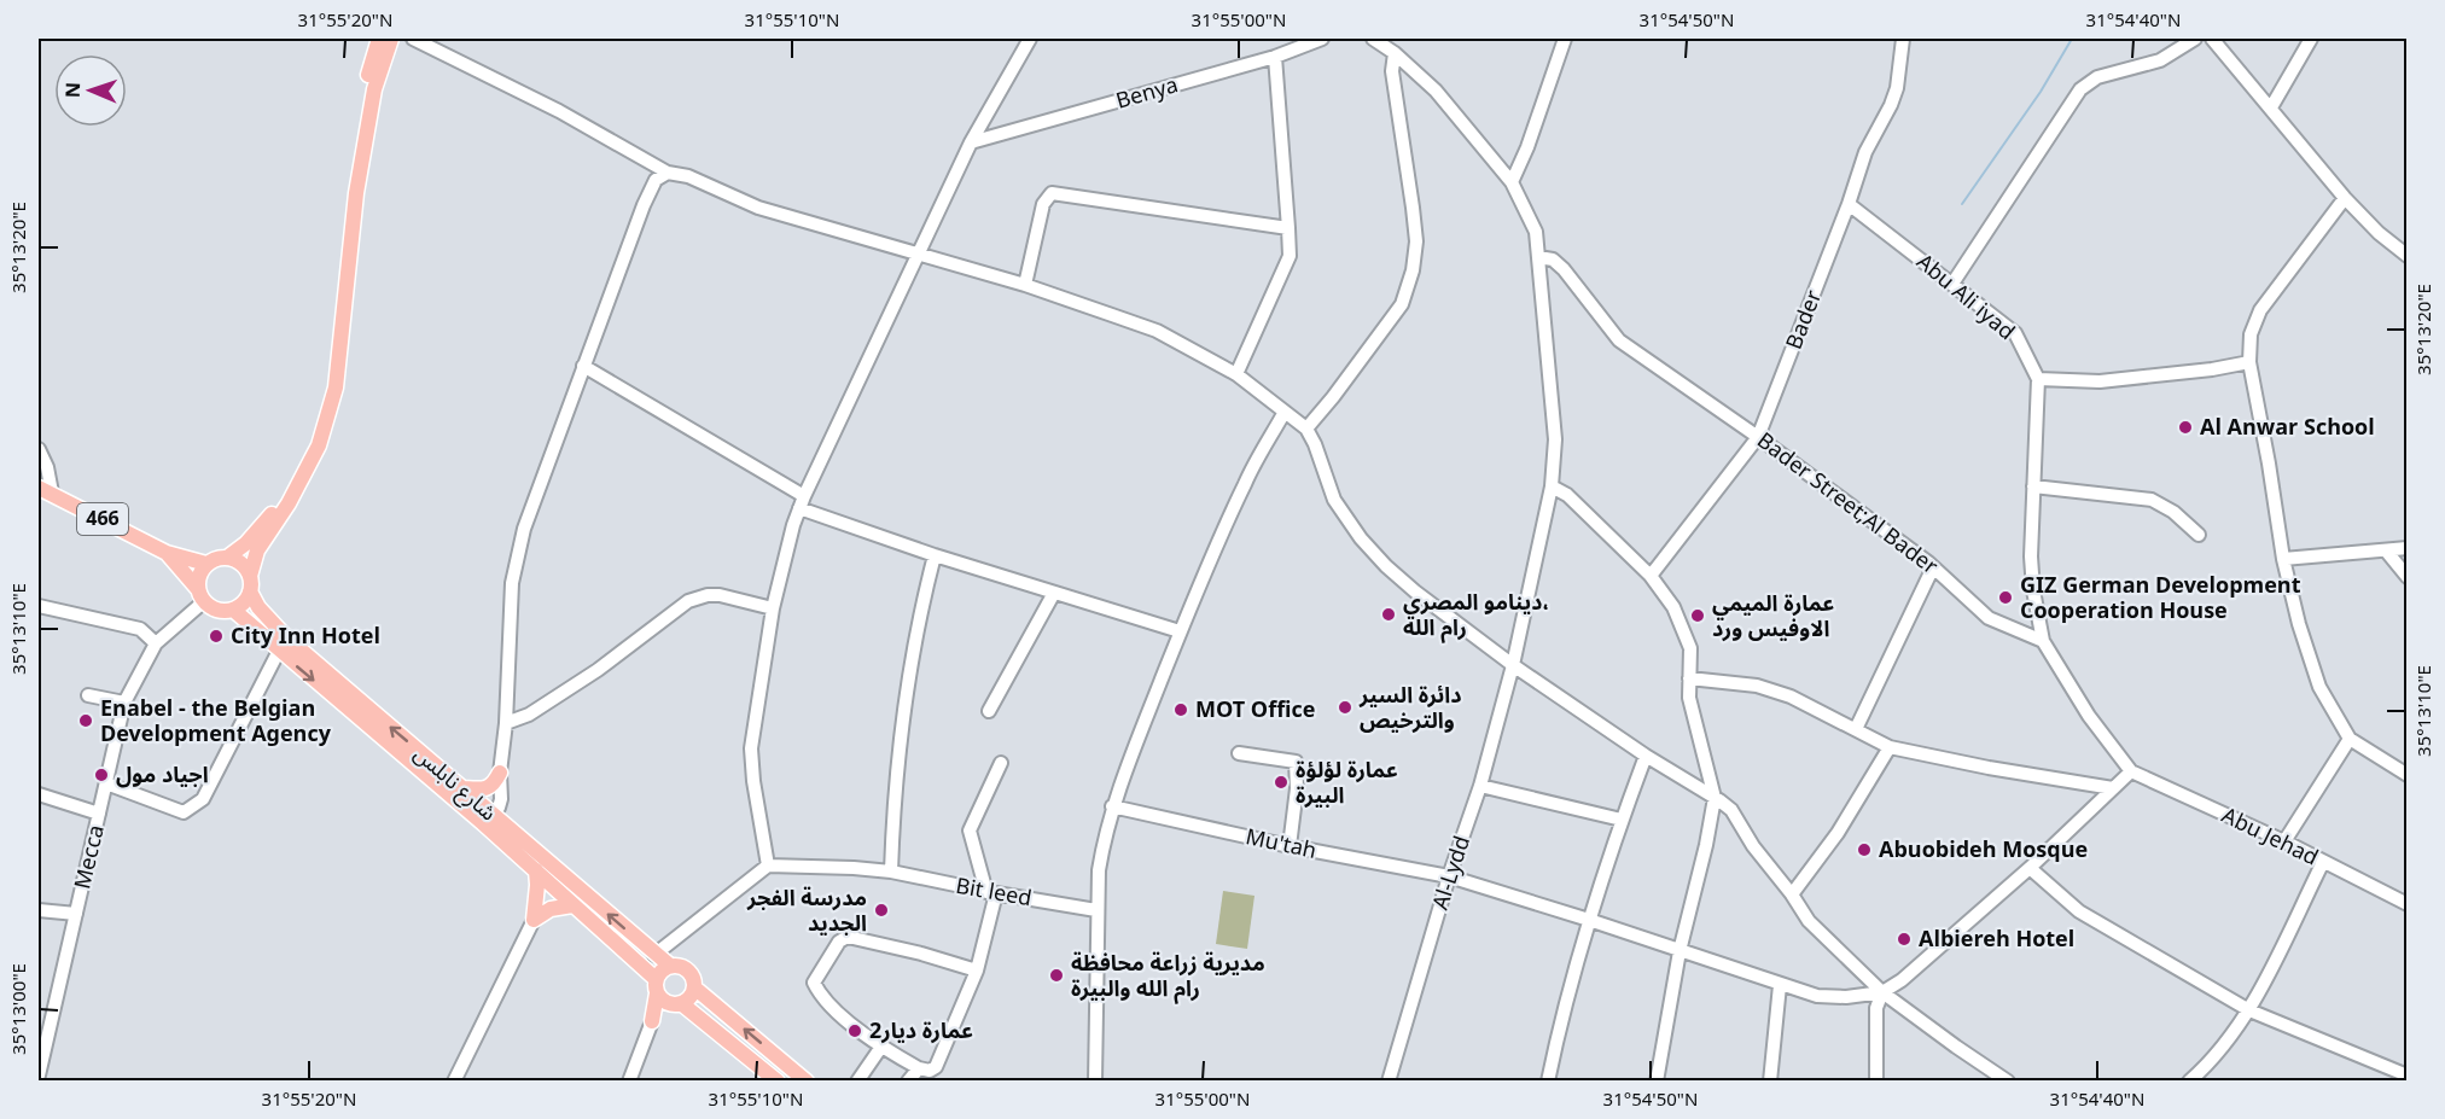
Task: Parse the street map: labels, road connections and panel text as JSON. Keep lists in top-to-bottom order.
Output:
{
  "streets": {
    "main road": ["466", "شارع نابلس"],
    "street": [
      "Benya",
      "Abu Ali iyad",
      "Bader",
      "Bader Street;Al Bader",
      "Abu Jehad",
      "Mu'tah",
      "Mecca",
      "Al-Lydd",
      "Bit leed"
    ]
  },
  "crossings": [
    ["Abu Ali iyad", "Bader"],
    ["Bader", "Bader Street;Al Bader"],
    ["Bader Street;Al Bader", "Al-Lydd"],
    ["466", "شارع نابلس"],
    ["Mu'tah", "Al-Lydd"]
  ],
  "places": [
    "Al Anwar School",
    "GIZ German Development Cooperation House",
    "دينامو المصري، رام الله",
    "عمارة الميمي الاوفيس ورد",
    "City Inn Hotel",
    "دائرة السير والترخيص",
    "MOT Office",
    "Enabel - the Belgian Development Agency",
    "اجياد مول",
    "عمارة لؤلؤة البيرة",
    "Abuobideh Mosque",
    "مدرسة الفجر الجديد",
    "Albiereh Hotel",
    "مديرية زراعة محافظة رام الله والبيرة",
    "عمارة ديار2"
  ],
  "north": "left",
  "coordinates": [
    "31°55'20\"N",
    "31°55'10\"N",
    "31°55'00\"N",
    "31°54'50\"N",
    "31°54'40\"N",
    "35°13'20\"E",
    "35°13'10\"E",
    "35°13'00\"E"
  ]
}
